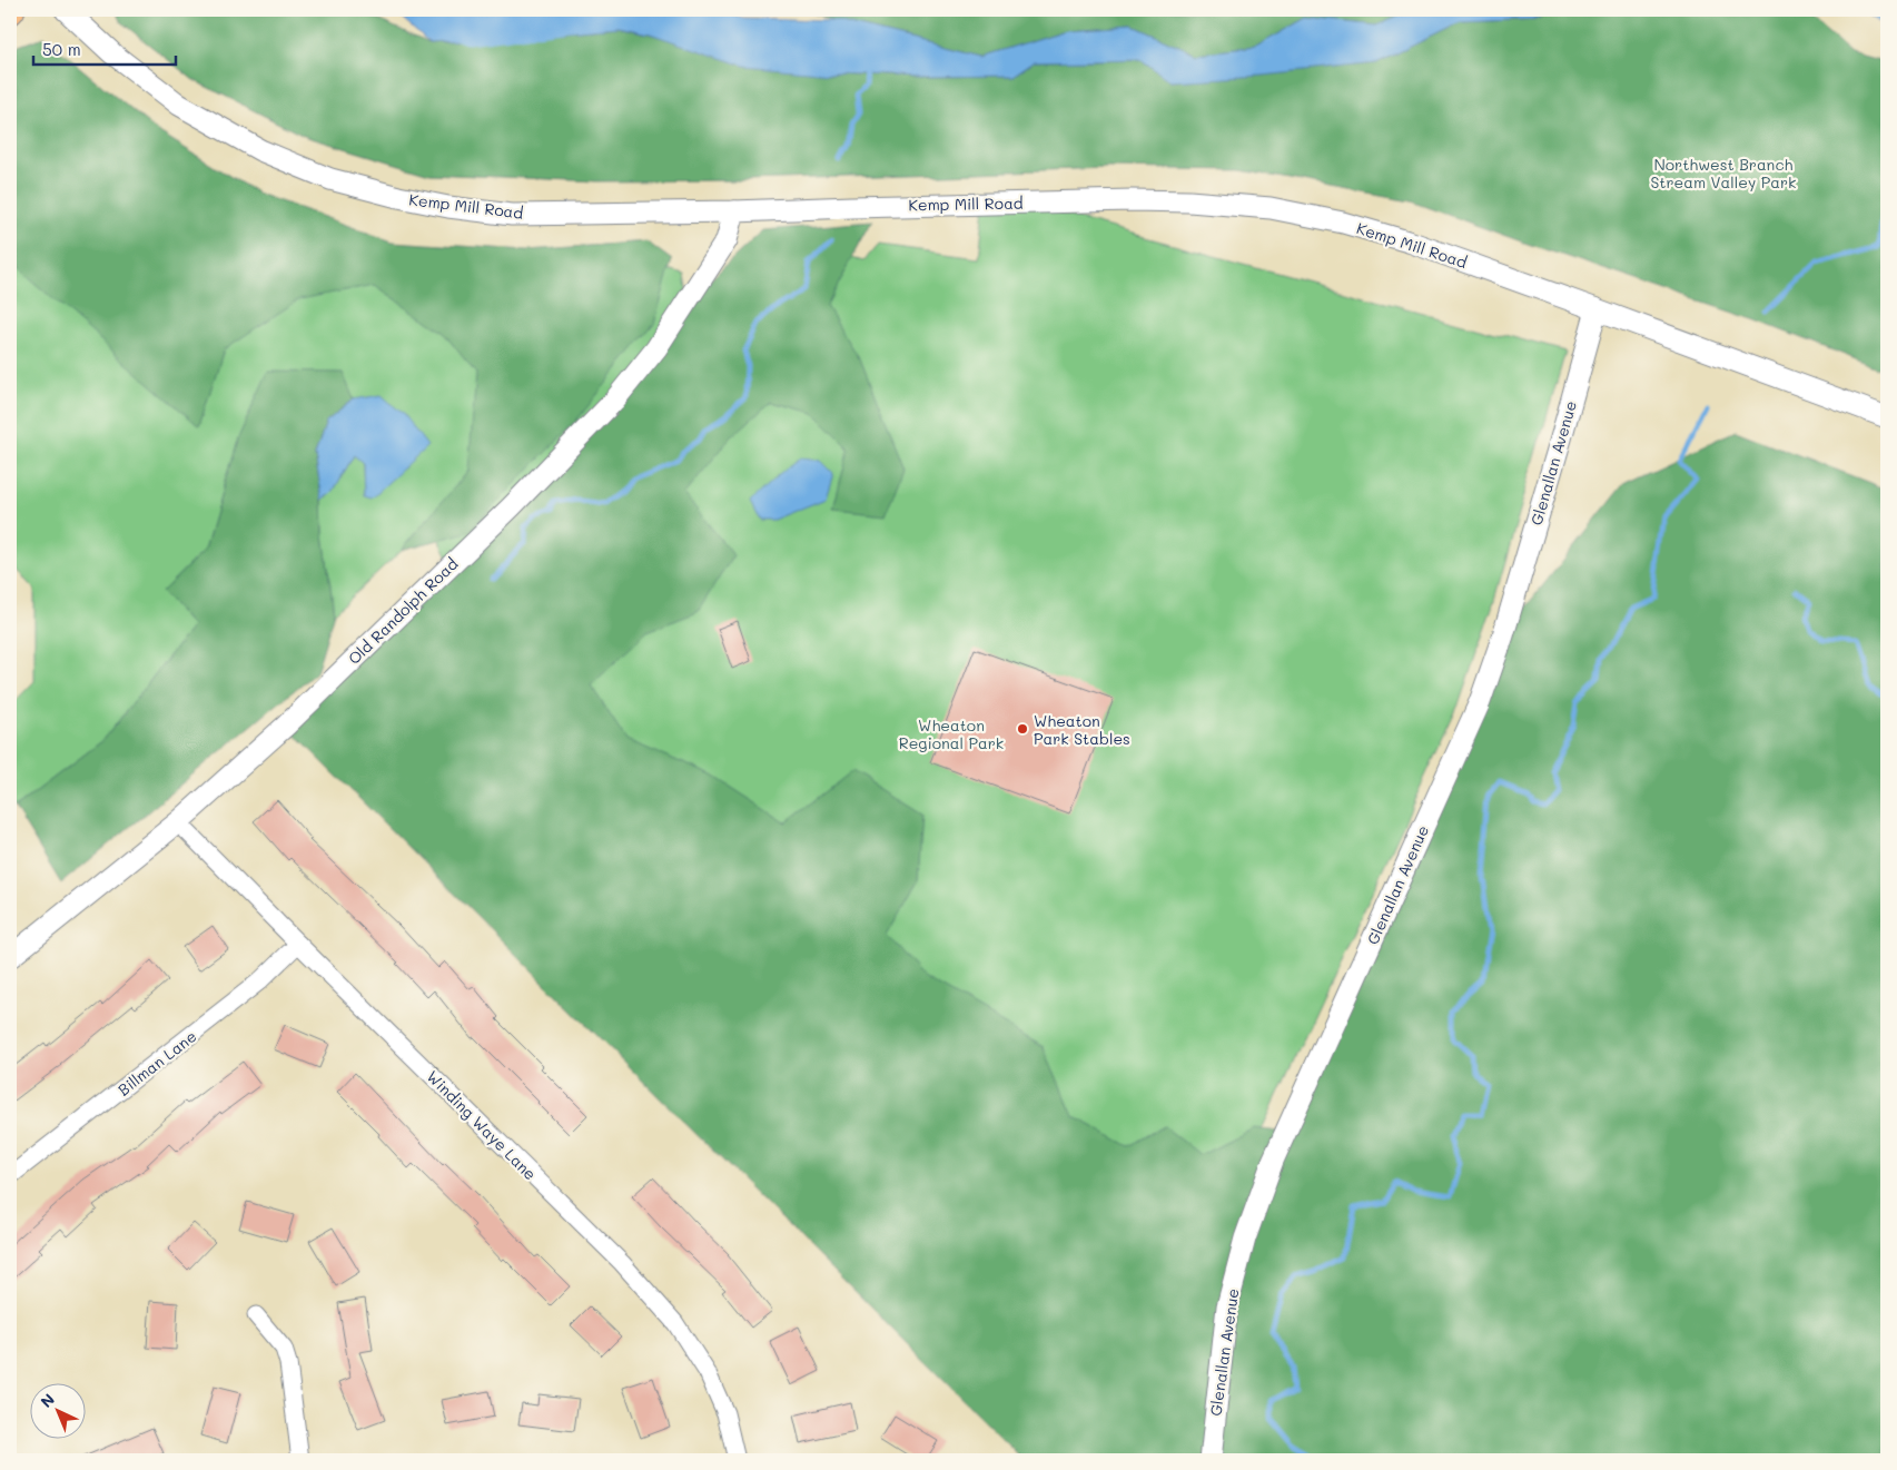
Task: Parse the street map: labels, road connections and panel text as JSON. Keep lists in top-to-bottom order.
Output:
{
  "streets": {
    "street": [
      "Kemp Mill Road",
      "Glenallan Avenue",
      "Old Randolph Road",
      "Billman Lane",
      "Winding Waye Lane"
    ]
  },
  "crossings": [
    ["Kemp Mill Road", "Glenallan Avenue"],
    ["Kemp Mill Road", "Old Randolph Road"],
    ["Old Randolph Road", "Winding Waye Lane"],
    ["Billman Lane", "Winding Waye Lane"]
  ],
  "parks": ["Northwest Branch Stream Valley Park", "Wheaton Regional Park"],
  "places": ["Wheaton Park Stables"],
  "scale_bar": "50 m",
  "north": "top left"
}
